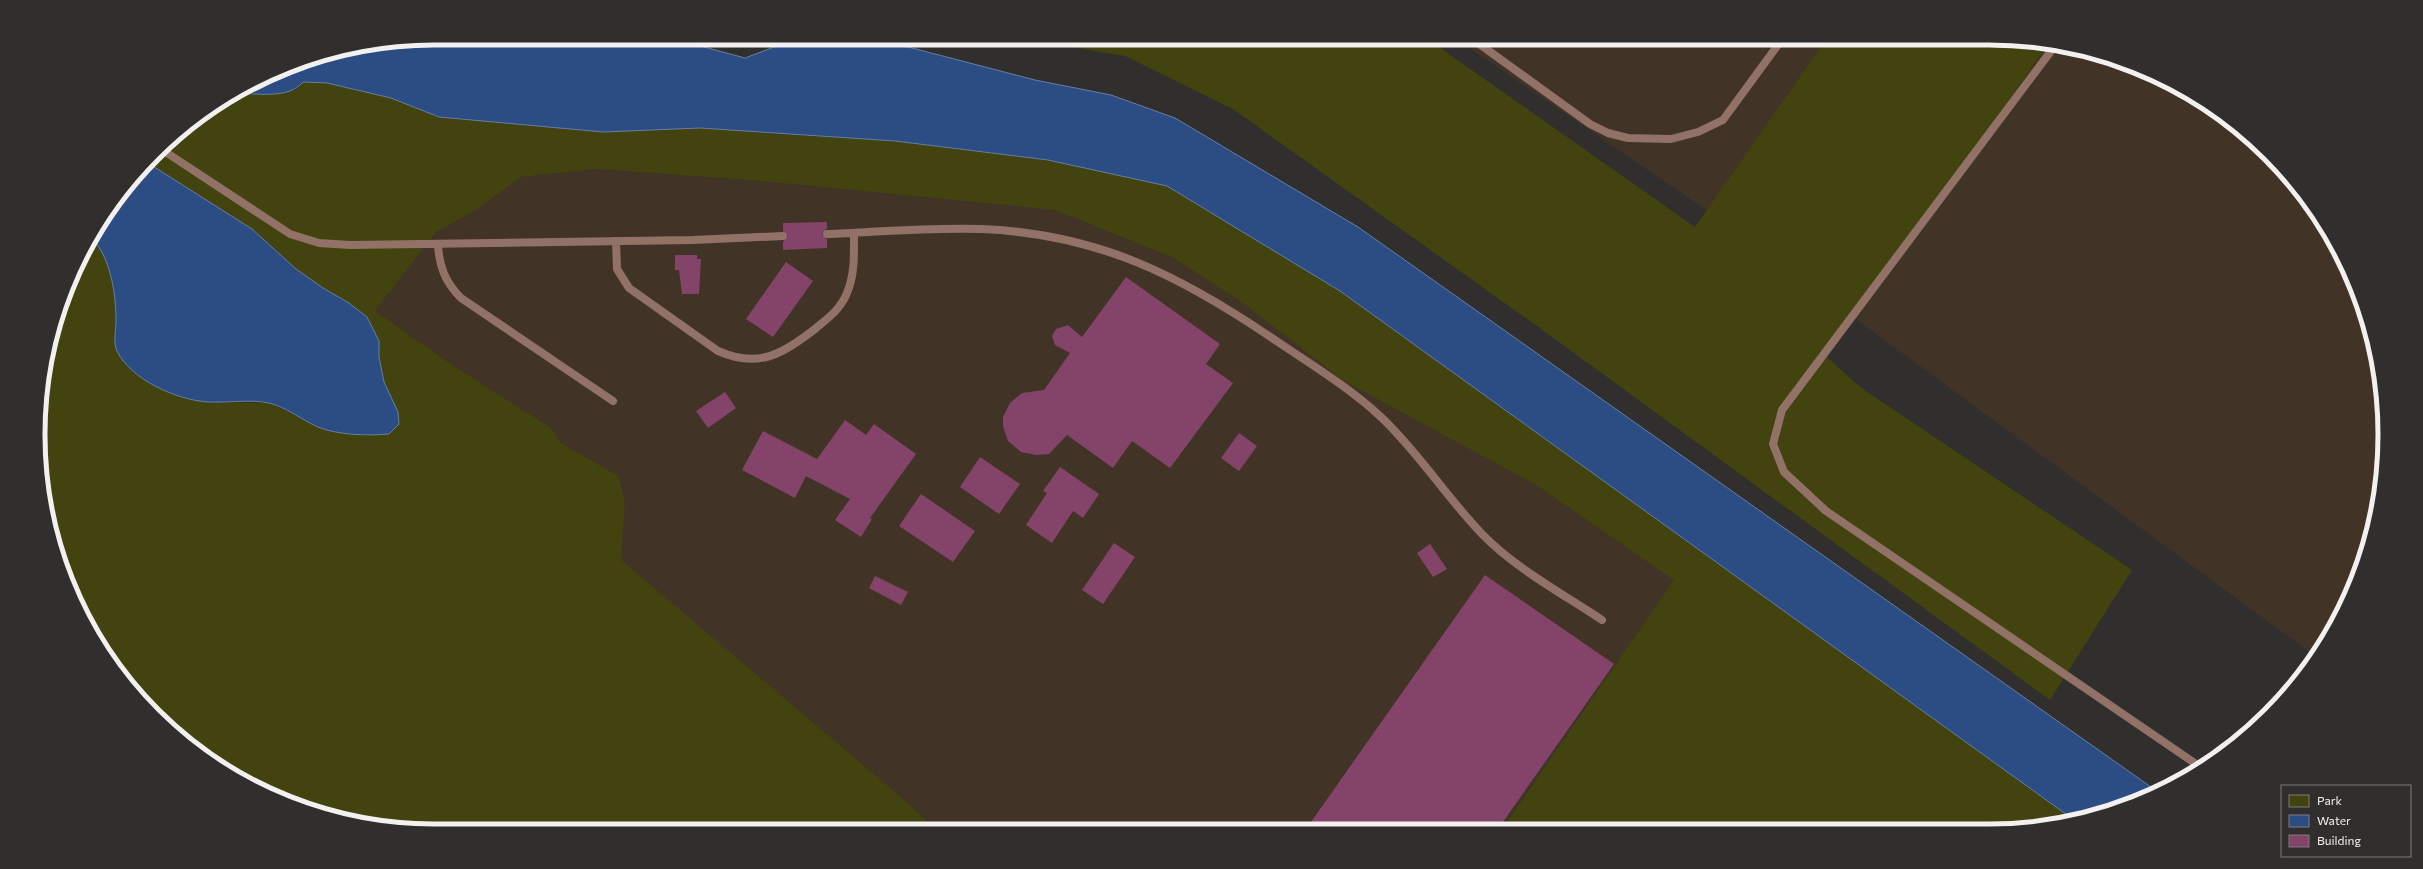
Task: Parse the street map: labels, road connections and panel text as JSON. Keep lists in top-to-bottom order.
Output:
{
  "legend": ["Park", "Water", "Building"]
}
